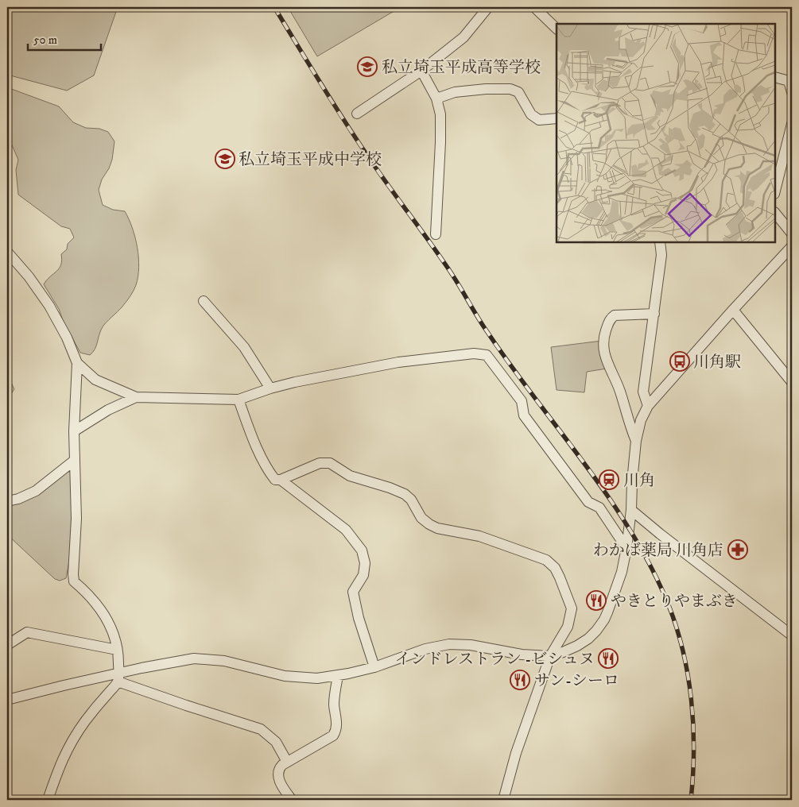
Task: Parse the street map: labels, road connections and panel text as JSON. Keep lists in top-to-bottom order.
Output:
{
  "places": {
    "school or university": ["私立埼玉平成高等学校", "私立埼玉平成中学校"],
    "bus stop": ["川角駅"],
    "station": ["川角"],
    "pharmacy": ["わかば薬局 川角店"],
    "restaurant": ["やきとりやまぶき", "インドレストラン -ビシュヌ", "サン-シーロ"]
  },
  "scale_bar": "50 m"
}
